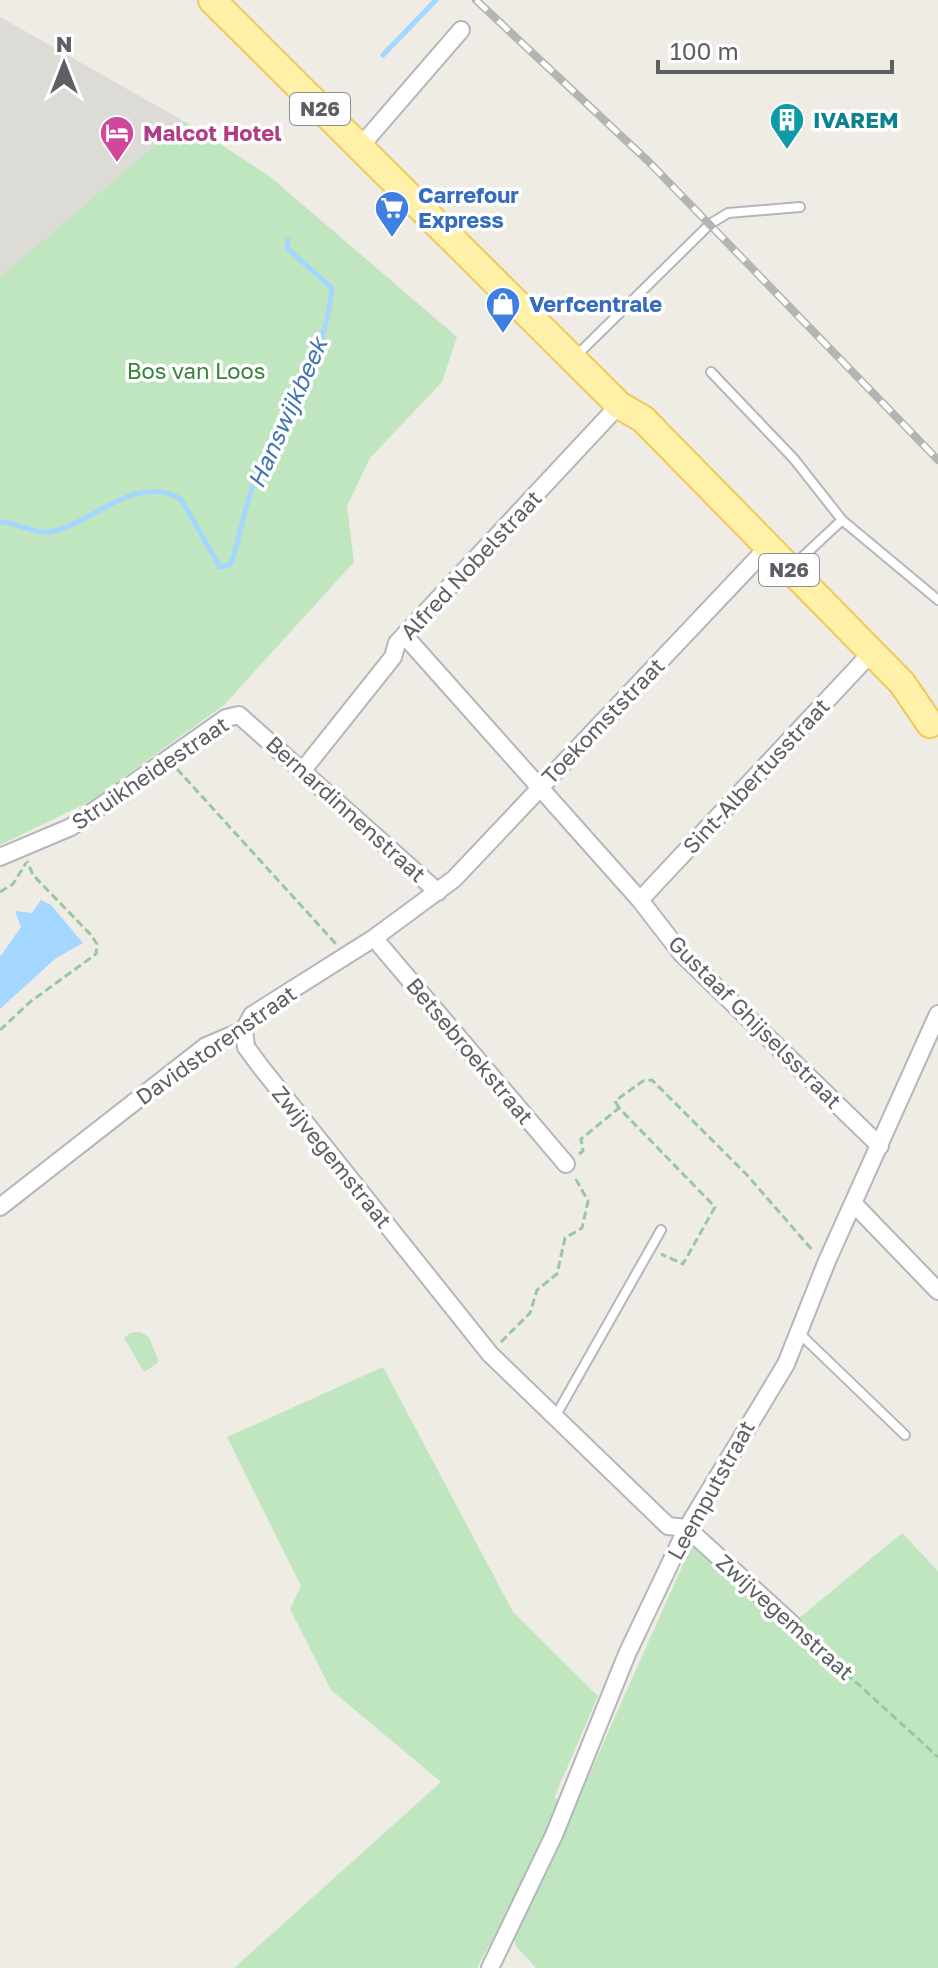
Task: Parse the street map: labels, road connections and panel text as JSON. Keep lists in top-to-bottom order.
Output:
{
  "streets": {
    "main road": ["N26"],
    "street": [
      "Alfred Nobelstraat",
      "Toekomststraat",
      "Struikheidestraat",
      "Sint-Albertusstraat",
      "Bernardinnenstraat",
      "Gustaaf Ghijselsstraat",
      "Davidstorenstraat",
      "Betsebroekstraat",
      "Zwijvegemstraat",
      "Leemputstraat"
    ]
  },
  "crossings": [
    ["N26", "Alfred Nobelstraat"],
    ["N26", "Toekomststraat"],
    ["N26", "Sint-Albertusstraat"],
    ["Alfred Nobelstraat", "Bernardinnenstraat"],
    ["Alfred Nobelstraat", "Gustaaf Ghijselsstraat"],
    ["Toekomststraat", "Bernardinnenstraat"],
    ["Toekomststraat", "Gustaaf Ghijselsstraat"],
    ["Toekomststraat", "Davidstorenstraat"],
    ["Struikheidestraat", "Bernardinnenstraat"],
    ["Sint-Albertusstraat", "Gustaaf Ghijselsstraat"],
    ["Bernardinnenstraat", "Davidstorenstraat"],
    ["Gustaaf Ghijselsstraat", "Leemputstraat"],
    ["Davidstorenstraat", "Betsebroekstraat"],
    ["Davidstorenstraat", "Zwijvegemstraat"],
    ["Zwijvegemstraat", "Leemputstraat"]
  ],
  "water": ["Hanswijkbeek"],
  "parks": ["Bos van Loos"],
  "places": {
    "building": ["IVAREM"],
    "hotel": ["Malcot Hotel"],
    "supermarket": ["Carrefour Express"],
    "shop": ["Verfcentrale"]
  },
  "scale_bar": "100 m",
  "north": "top"
}
